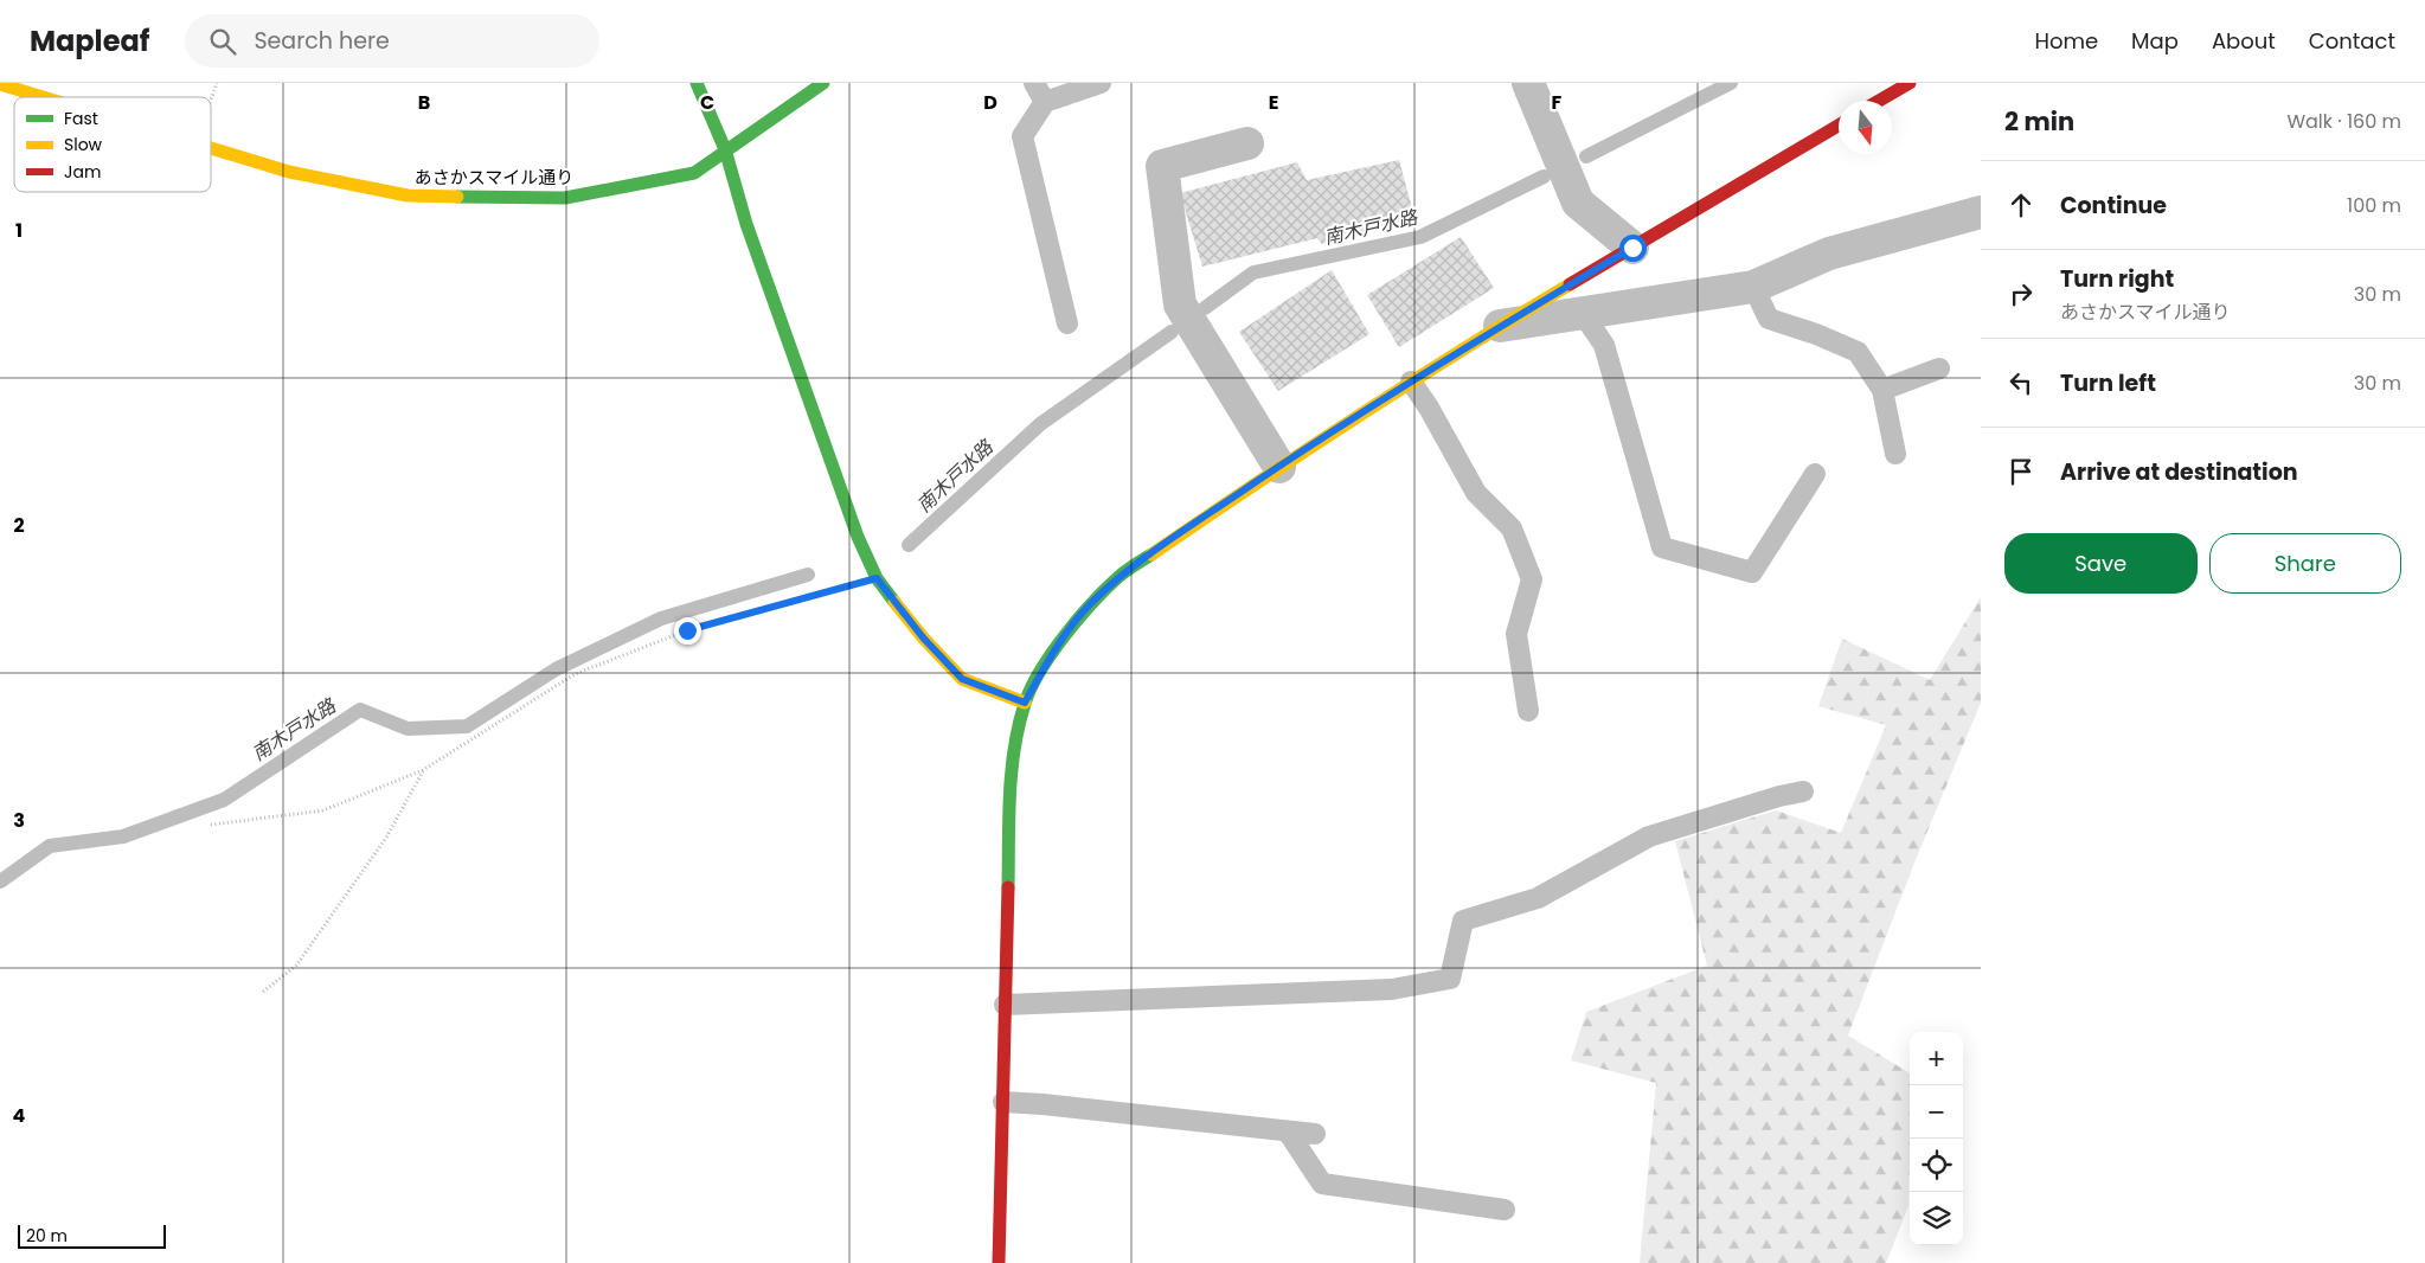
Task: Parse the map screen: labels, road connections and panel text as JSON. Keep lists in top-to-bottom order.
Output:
{
  "streets": {
    "street": ["あさかスマイル通り"]
  },
  "water": ["南木戸水路"],
  "legend": ["Fast", "Slow", "Jam"],
  "scale_bar": "20 m",
  "north": "bottom",
  "page": {
    "header": "Mapleaf",
    "search": "Search here",
    "nav": [
      "Home",
      "Map",
      "About",
      "Contact"
    ],
    "heading": ["2 min", "Walk · 160 m"],
    "list": [
      ["Continue", "100 m"],
      ["Turn right", "あさかスマイル通り", "30 m"],
      ["Turn left", "30 m"],
      "Arrive at destination"
    ],
    "buttons": ["Save", "Share"],
    "map_buttons": ["+", "−"],
    "scale": "20 m"
  },
  "grid": {
    "columns": [
      "B",
      "C",
      "D",
      "E",
      "F"
    ],
    "rows": [
      "1",
      "2",
      "3",
      "4"
    ]
  }
}
